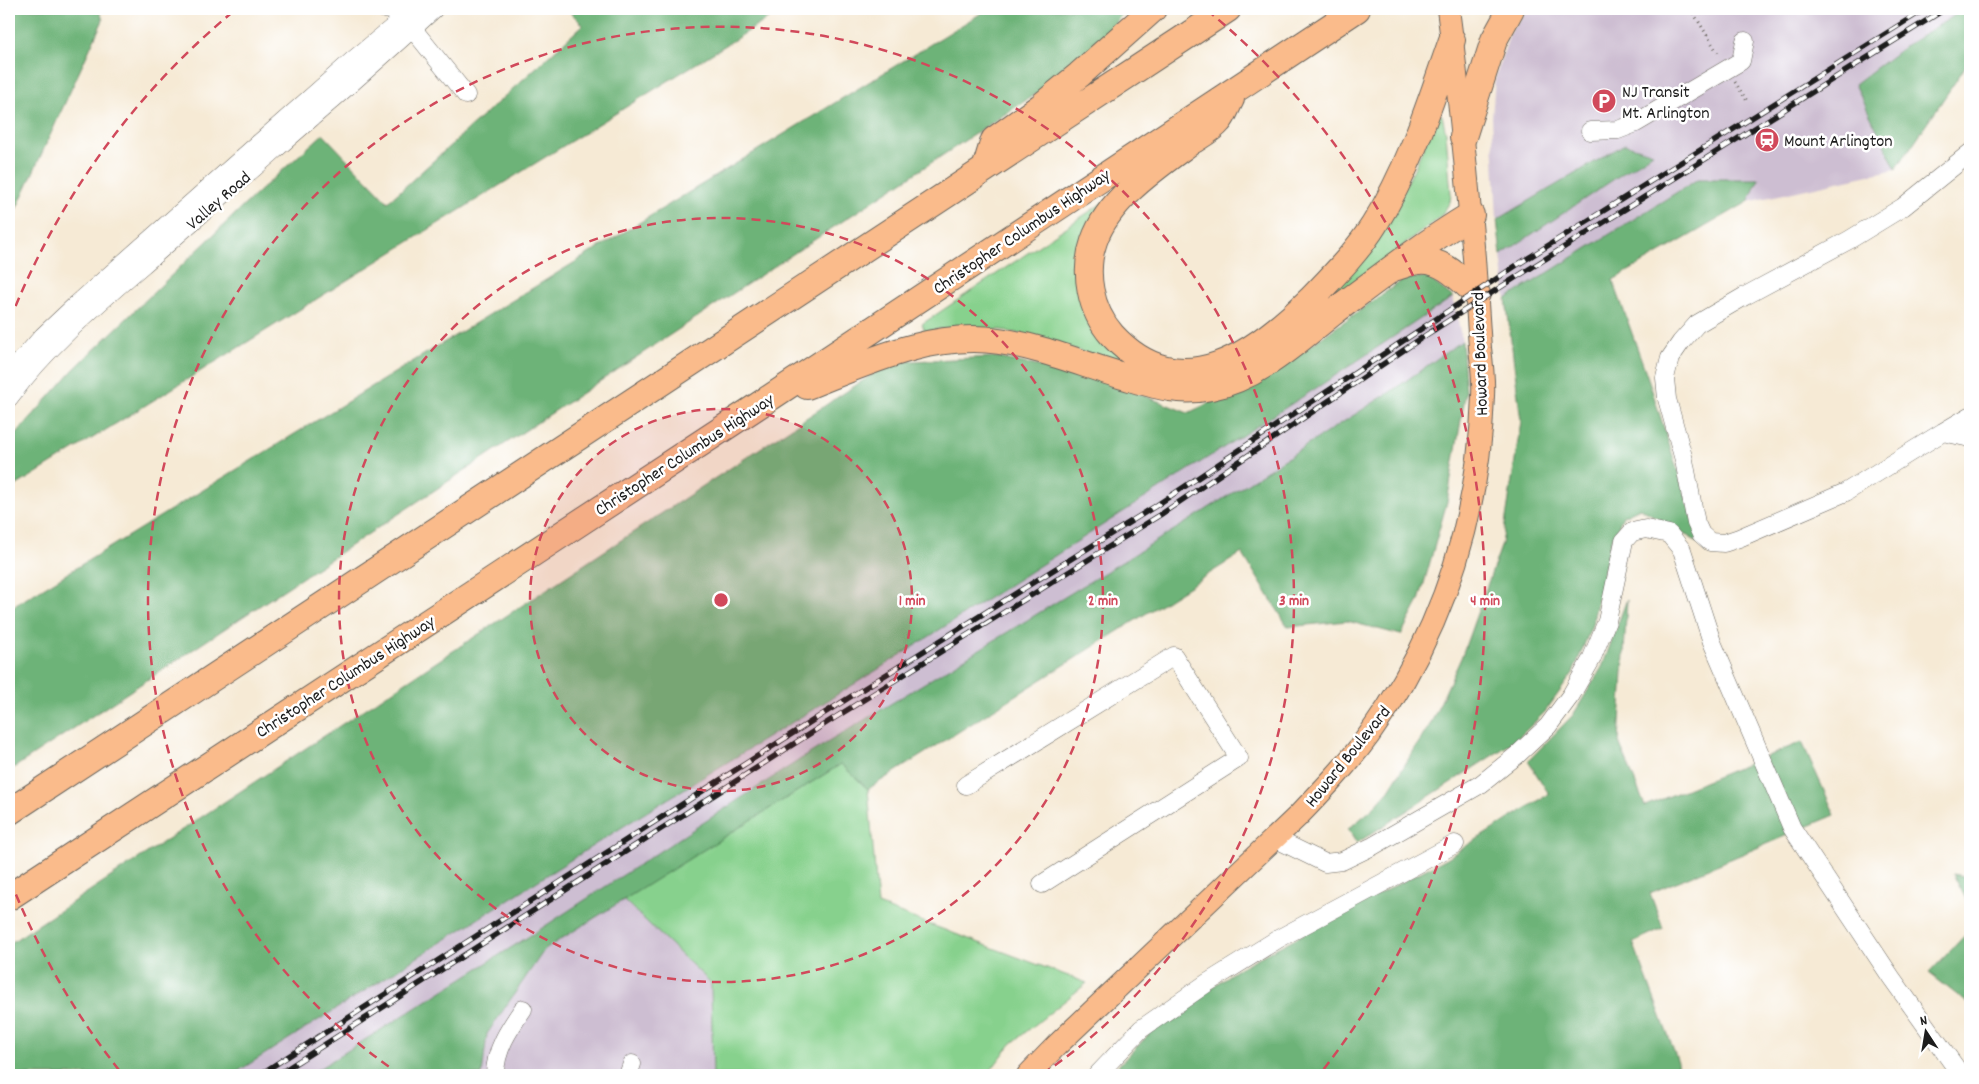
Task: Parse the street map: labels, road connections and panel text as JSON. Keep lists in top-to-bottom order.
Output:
{
  "streets": {
    "highway": ["Christopher Columbus Highway"],
    "main road": ["Howard Boulevard"],
    "street": ["Valley Road"]
  },
  "places": {
    "parking": ["NJ Transit Mt. Arlington"],
    "station": ["Mount Arlington"]
  },
  "north": "top",
  "rings": [
    "1 min",
    "2 min",
    "3 min",
    "4 min"
  ]
}
